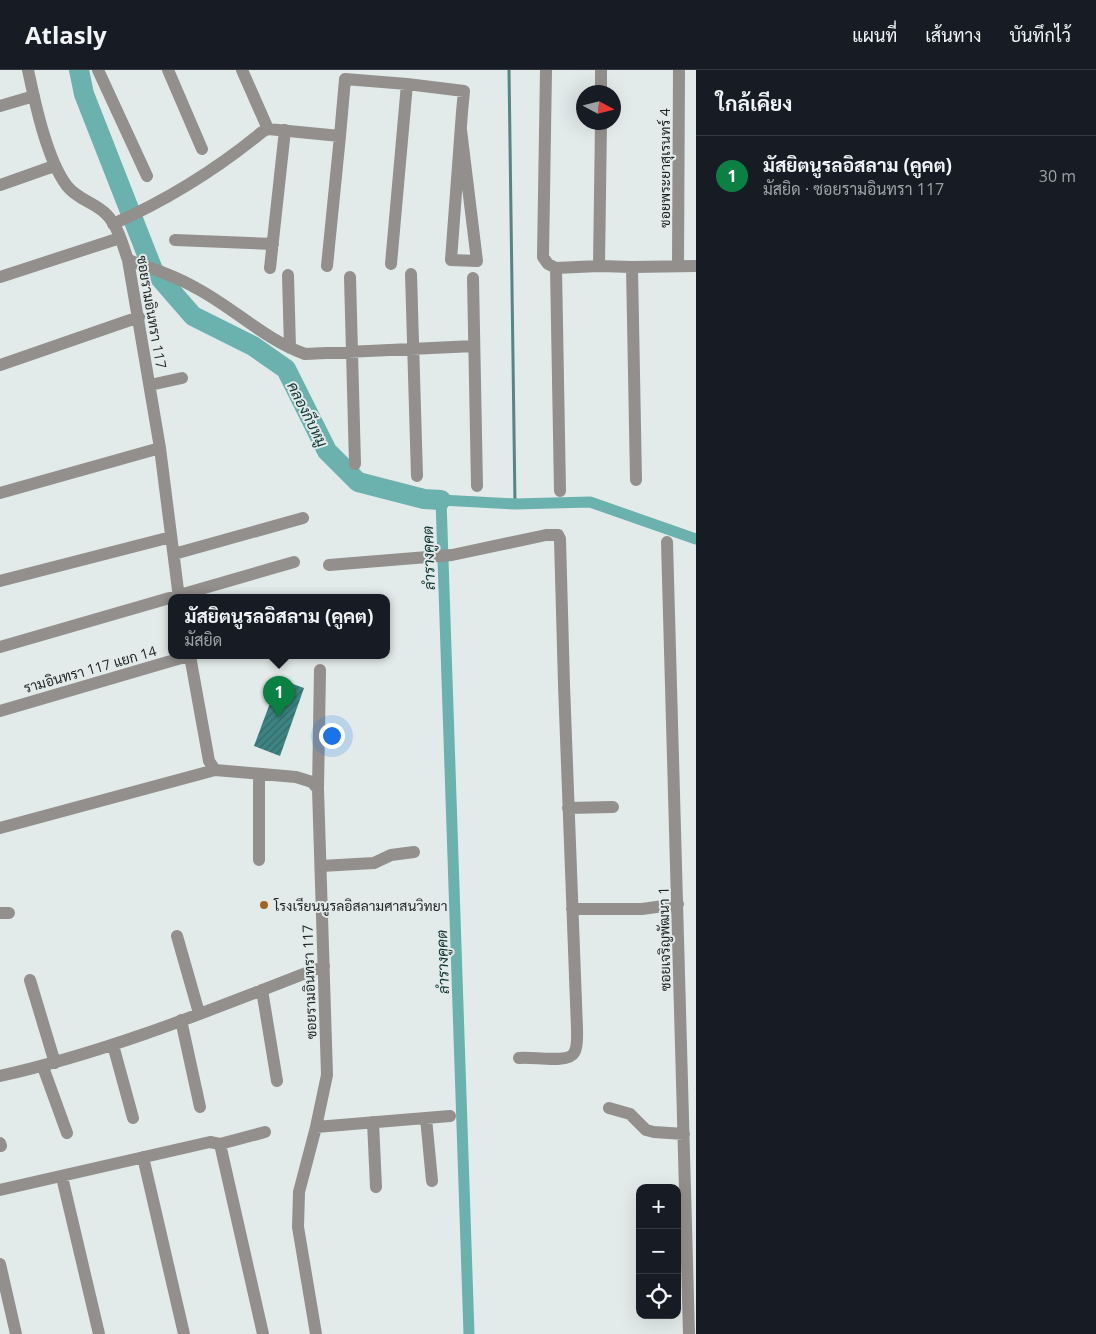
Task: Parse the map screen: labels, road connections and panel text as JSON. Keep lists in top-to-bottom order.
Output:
{
  "streets": {
    "street": [
      "ซอยพระยาสุเรนทร์ 4",
      "ซอยรามอินทรา 117",
      "รามอินทรา 117 แยก 14",
      "ซอยเจริญพัฒนา 1"
    ]
  },
  "water": ["คลองกีบหมู", "ลำรางคูคต"],
  "places": ["โรงเรียนนูรลอิสลามศาสนวิทยา"],
  "north": "right",
  "page": {
    "header": "Atlasly",
    "nav": ["แผนที่", "เส้นทาง", "บันทึกไว้"],
    "heading": "ใกล้เคียง",
    "list": [
      {
        "mark": "1",
        "name": "มัสยิตนูรลอิสลาม (คูคต)",
        "note": "มัสยิด · ซอยรามอินทรา 117",
        "value": "30 m"
      }
    ],
    "popup": ["มัสยิตนูรลอิสลาม (คูคต)", "มัสยิด"],
    "pins": "1",
    "map_buttons": ["+", "−"]
  }
}
